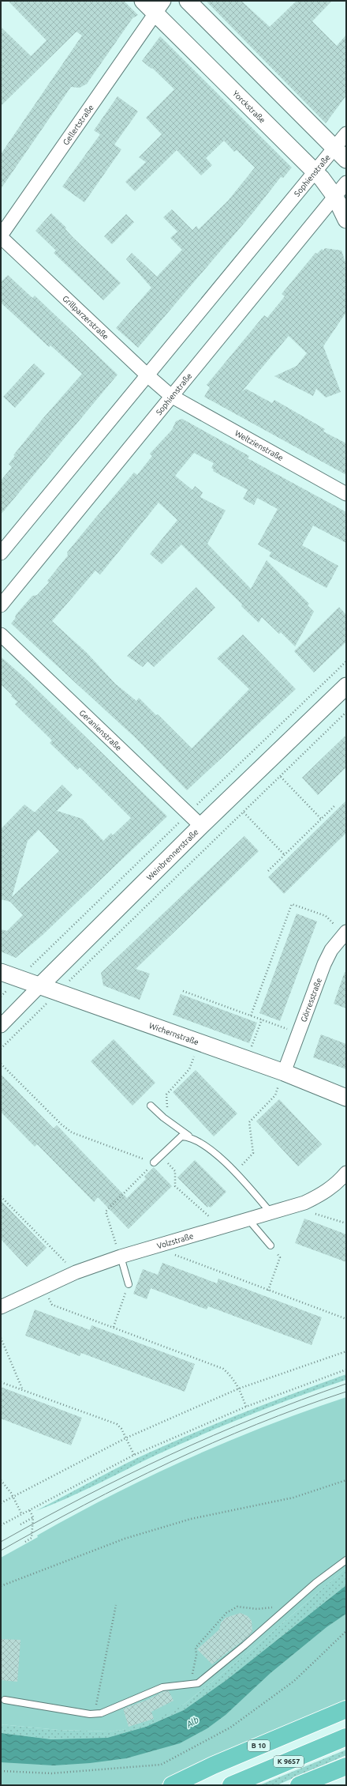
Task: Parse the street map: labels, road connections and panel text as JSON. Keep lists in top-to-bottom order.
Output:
{
  "streets": {
    "highway": ["B 10", "K 9657"],
    "street": [
      "Yorckstraße",
      "Gellertstraße",
      "Sophienstraße",
      "Grillparzerstraße",
      "Weltzienstraße",
      "Geranienstraße",
      "Weinbrennerstraße",
      "Görresstraße",
      "Wichernstraße",
      "Volzstraße"
    ]
  },
  "crossings": [
    ["Yorckstraße", "Gellertstraße"],
    ["Yorckstraße", "Sophienstraße"],
    ["Gellertstraße", "Grillparzerstraße"],
    ["Sophienstraße", "Grillparzerstraße"],
    ["Sophienstraße", "Weltzienstraße"],
    ["Grillparzerstraße", "Weltzienstraße"],
    ["Geranienstraße", "Weinbrennerstraße"],
    ["Weinbrennerstraße", "Wichernstraße"],
    ["Görresstraße", "Wichernstraße"]
  ],
  "water": ["Alb"]
}
